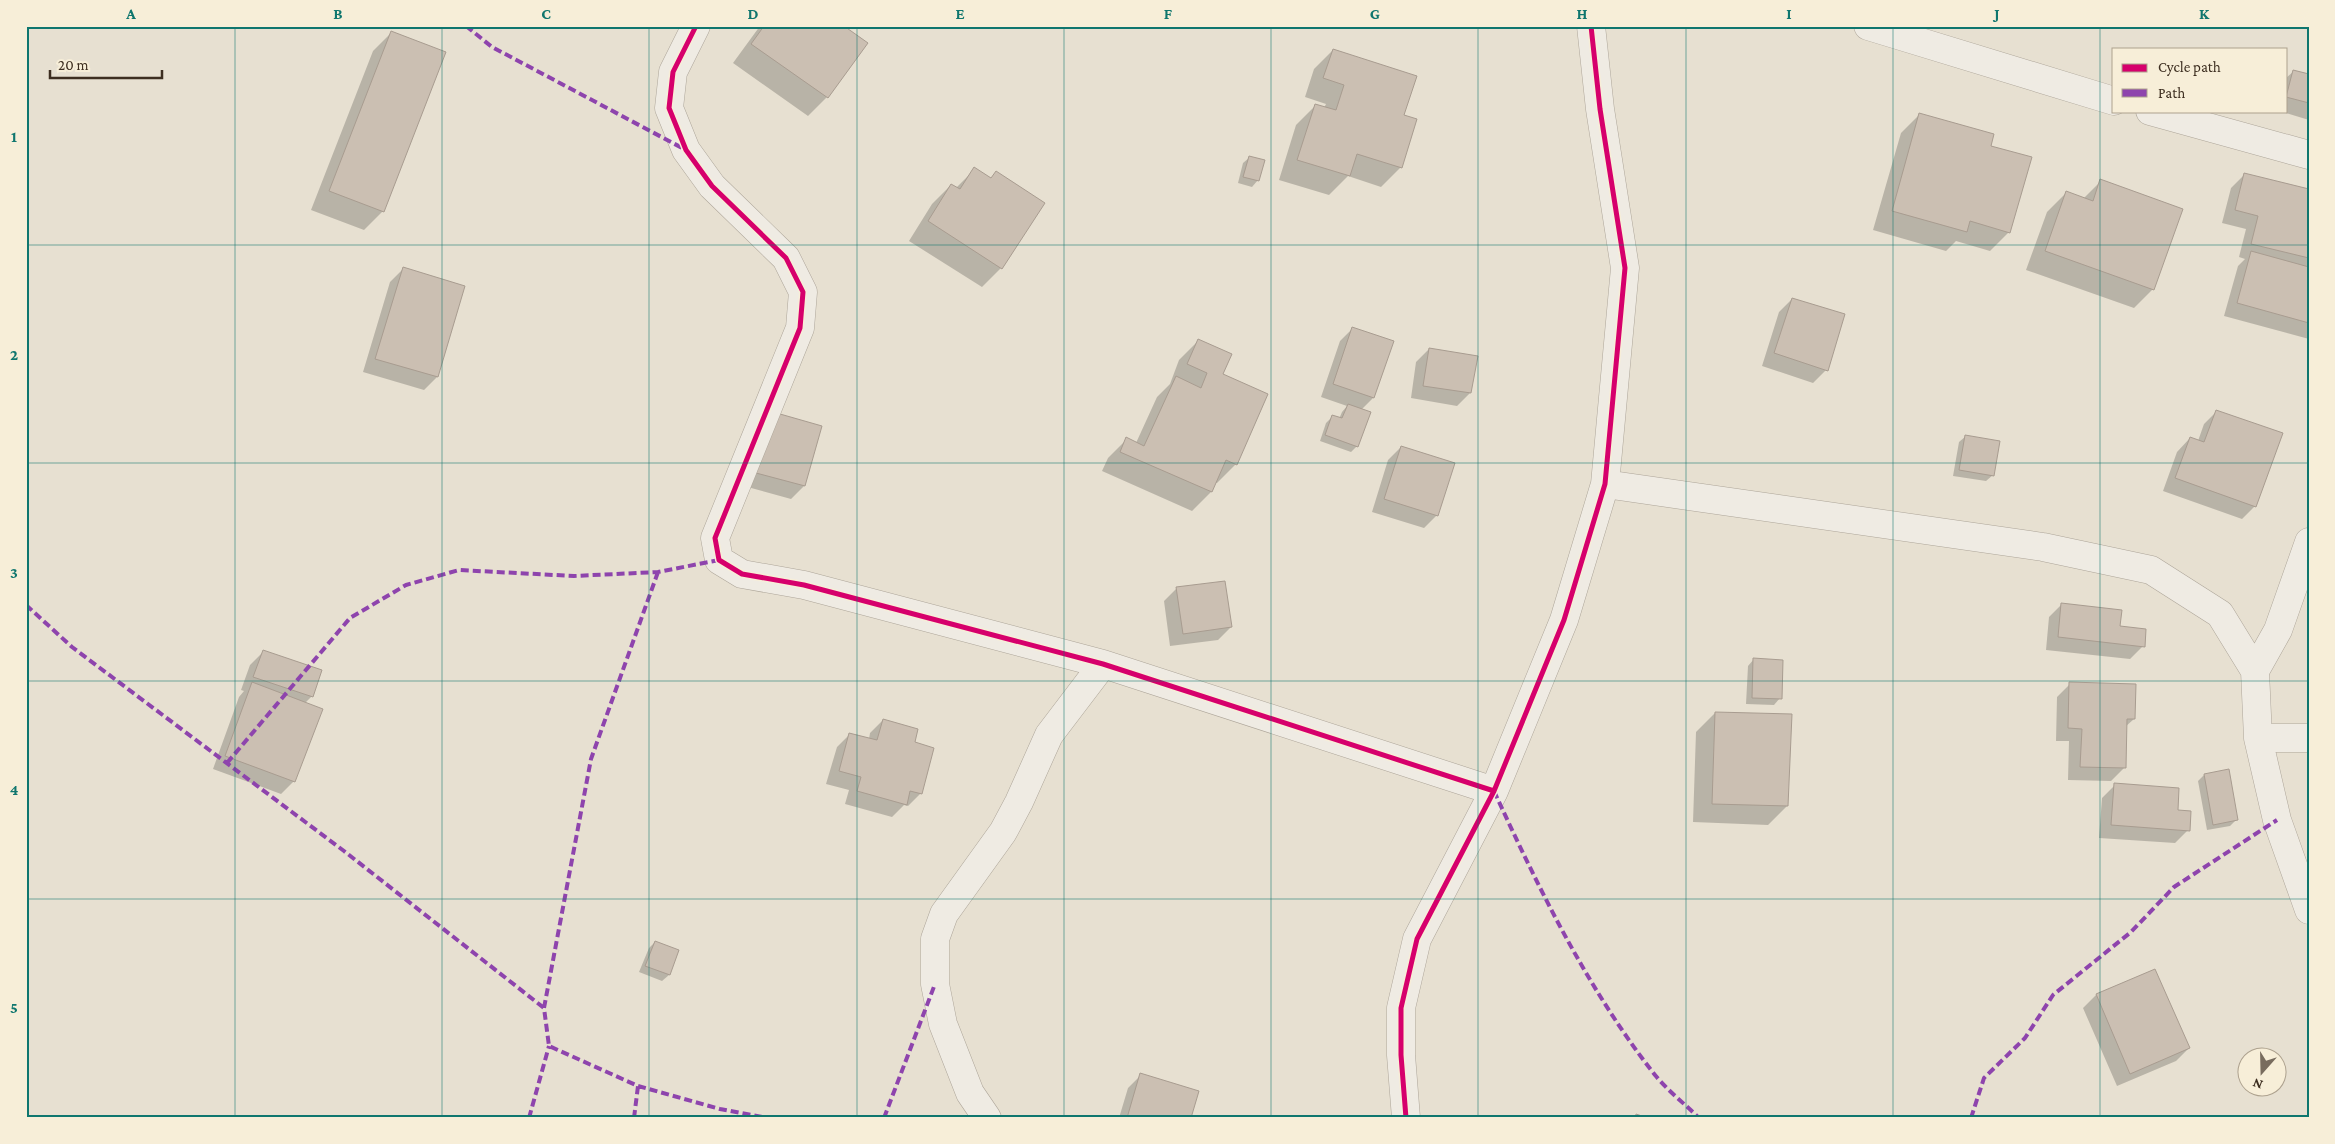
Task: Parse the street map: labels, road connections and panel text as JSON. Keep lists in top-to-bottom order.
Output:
{
  "legend": ["Cycle path", "Path"],
  "scale_bar": "20 m",
  "north": "bottom",
  "grid": {
    "columns": [
      "A",
      "B",
      "C",
      "D",
      "E",
      "F",
      "G",
      "H",
      "I",
      "J",
      "K"
    ],
    "rows": [
      "1",
      "2",
      "3",
      "4",
      "5"
    ]
  }
}
